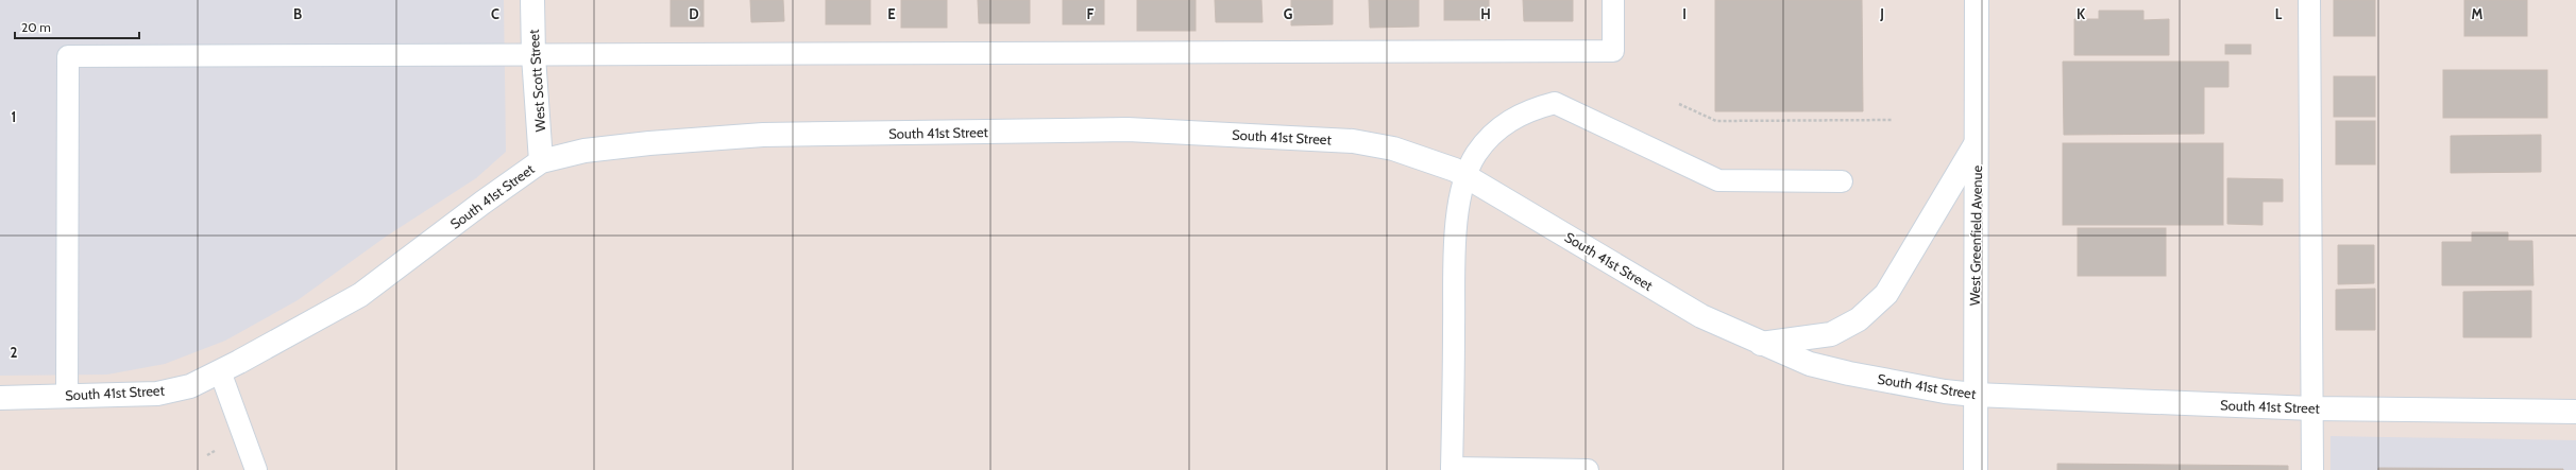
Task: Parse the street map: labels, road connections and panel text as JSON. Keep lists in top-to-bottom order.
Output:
{
  "streets": {
    "street": ["West Scott Street", "South 41st Street", "West Greenfield Avenue"]
  },
  "crossings": [
    ["West Scott Street", "South 41st Street"],
    ["South 41st Street", "West Greenfield Avenue"]
  ],
  "scale_bar": "20 m",
  "grid": {
    "columns": [
      "B",
      "C",
      "D",
      "E",
      "F",
      "G",
      "H",
      "I",
      "J",
      "K",
      "L",
      "M"
    ],
    "rows": ["1", "2"]
  }
}
